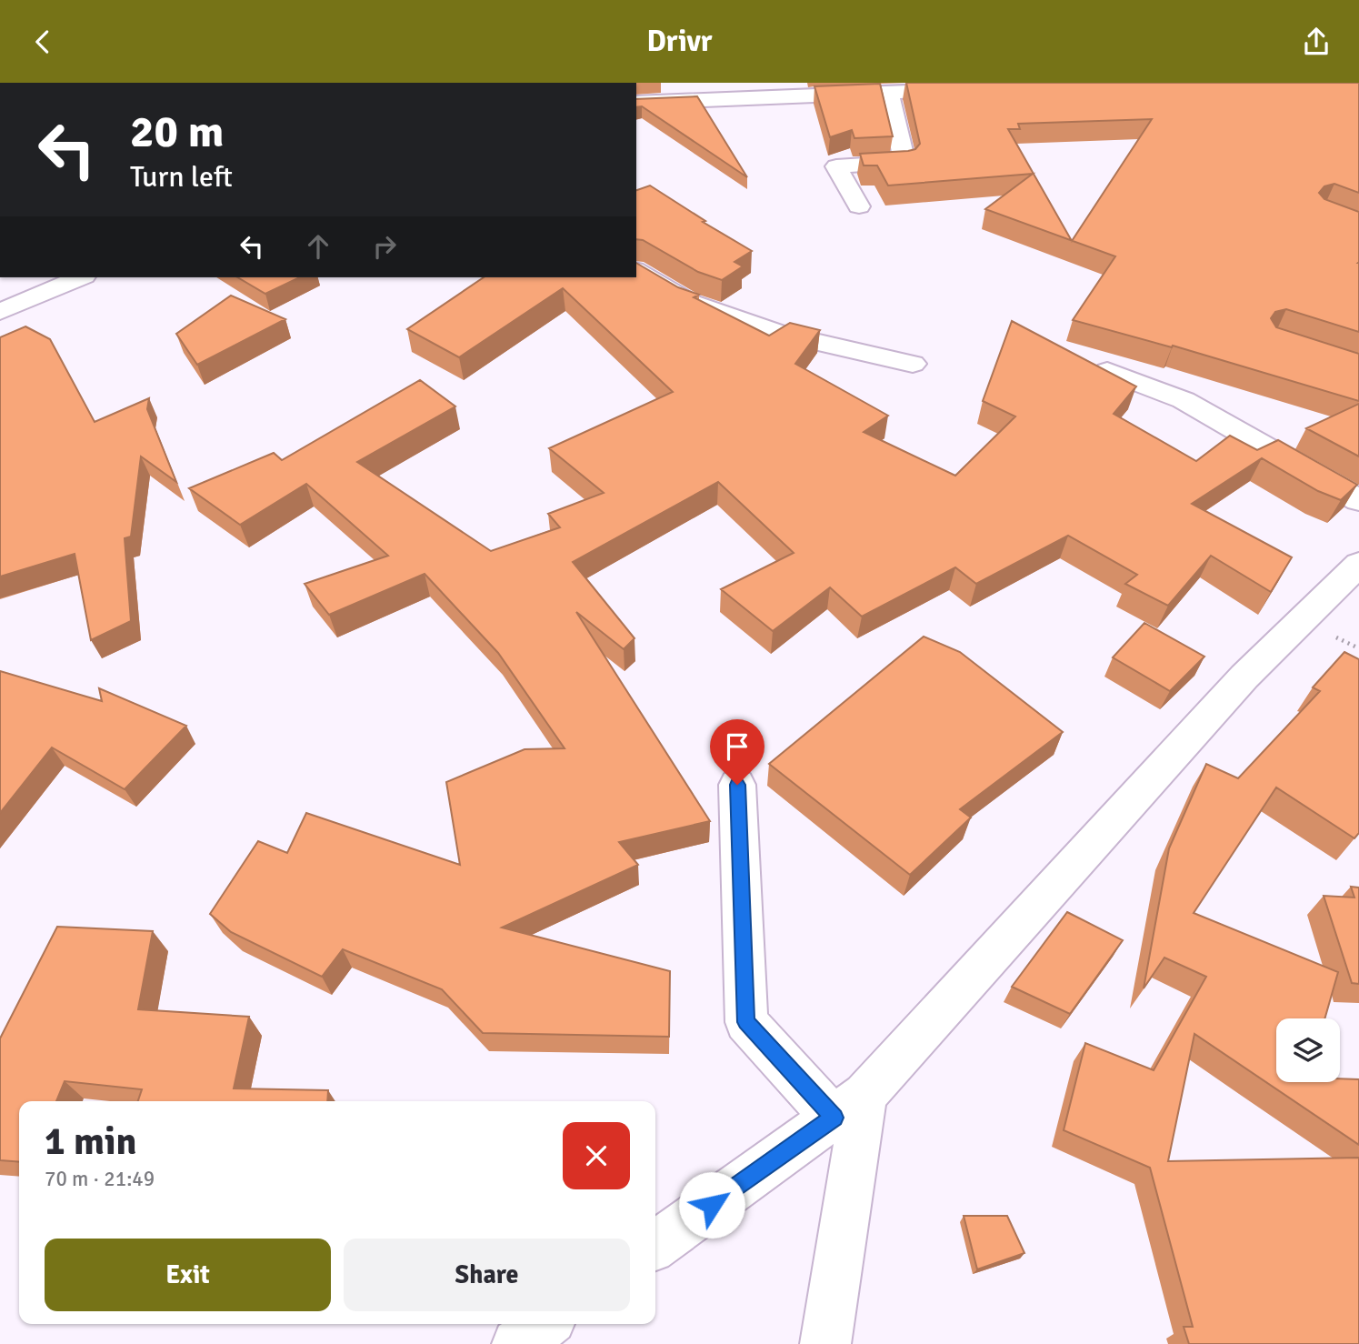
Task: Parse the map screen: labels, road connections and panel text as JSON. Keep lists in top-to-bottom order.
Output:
{
  "page": {
    "header": "Drivr",
    "turn": ["20 m", "Turn left"],
    "heading": ["1 min", "70 m · 21:49"],
    "buttons": ["Exit", "Share"]
  }
}
